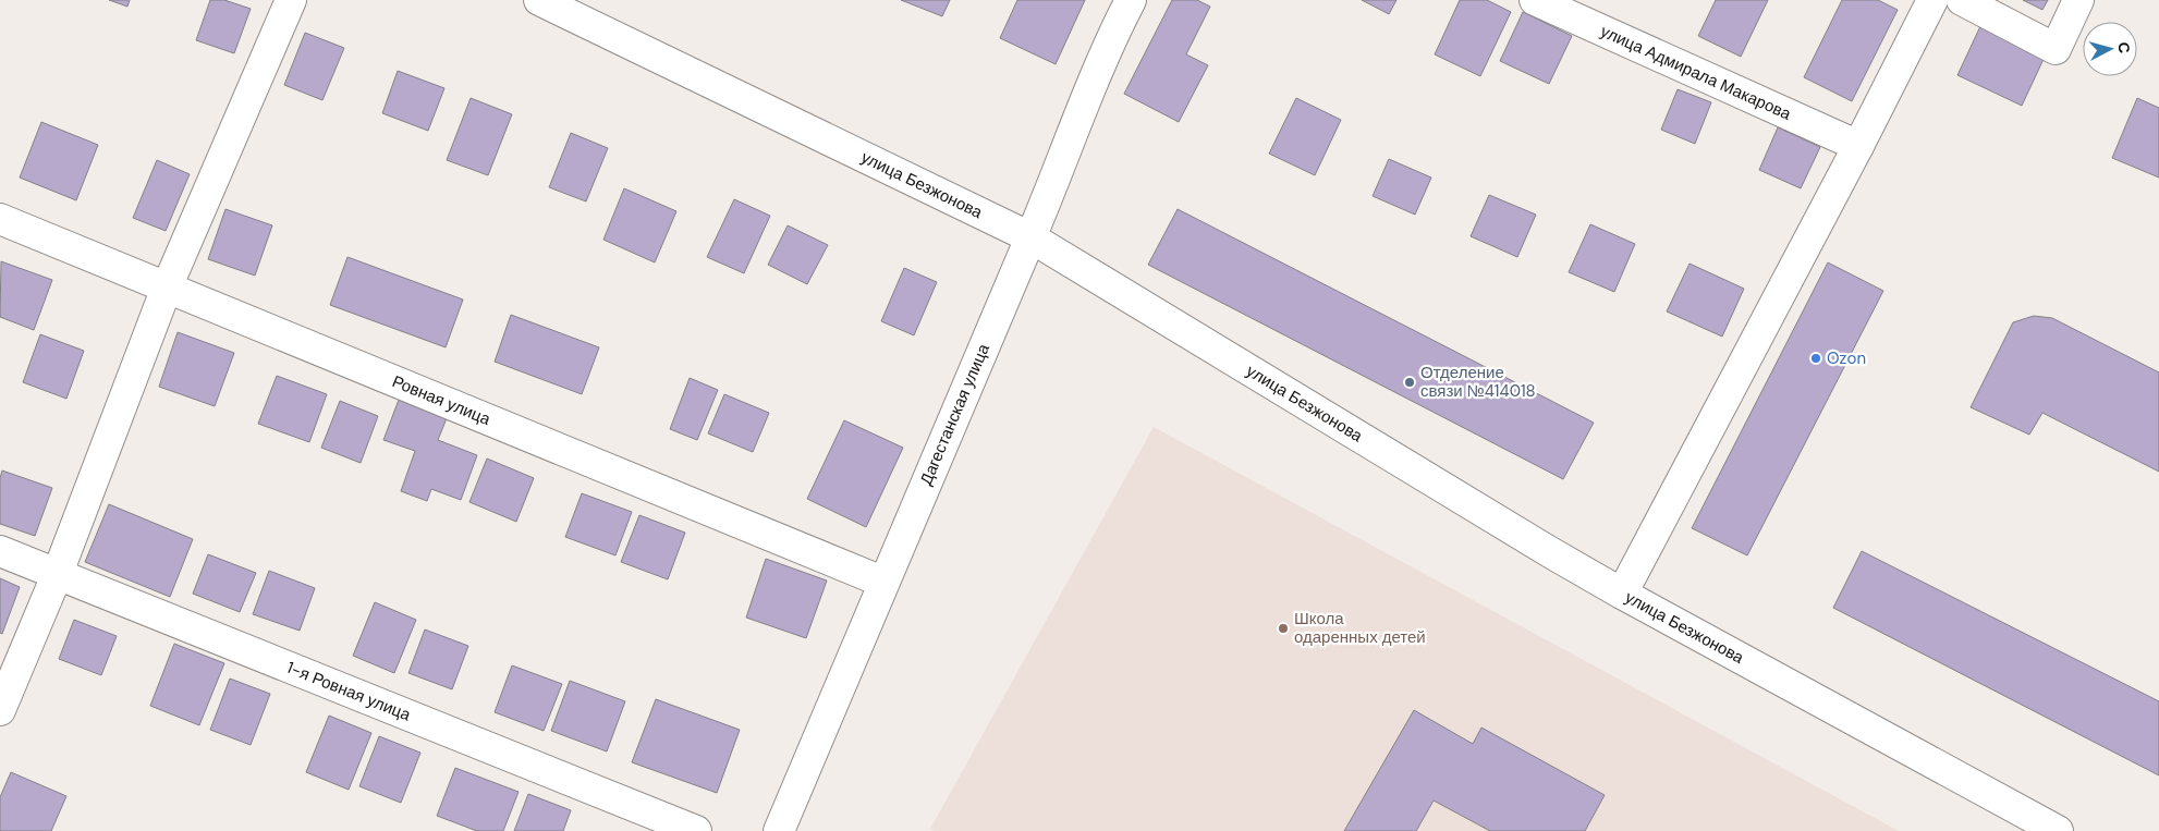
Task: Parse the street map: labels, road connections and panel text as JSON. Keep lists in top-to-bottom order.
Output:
{
  "streets": {
    "street": [
      "улица Адмирала Макарова",
      "улица Безжонова",
      "Ровная улица",
      "Дагестанская улица",
      "1-я Ровная улица"
    ]
  },
  "crossings": [
    ["улица Безжонова", "Дагестанская улица"],
    ["Ровная улица", "Дагестанская улица"]
  ],
  "places": ["Ozon", "Отделение связи №414018", "Школа одаренных детей"],
  "north": "right"
}
